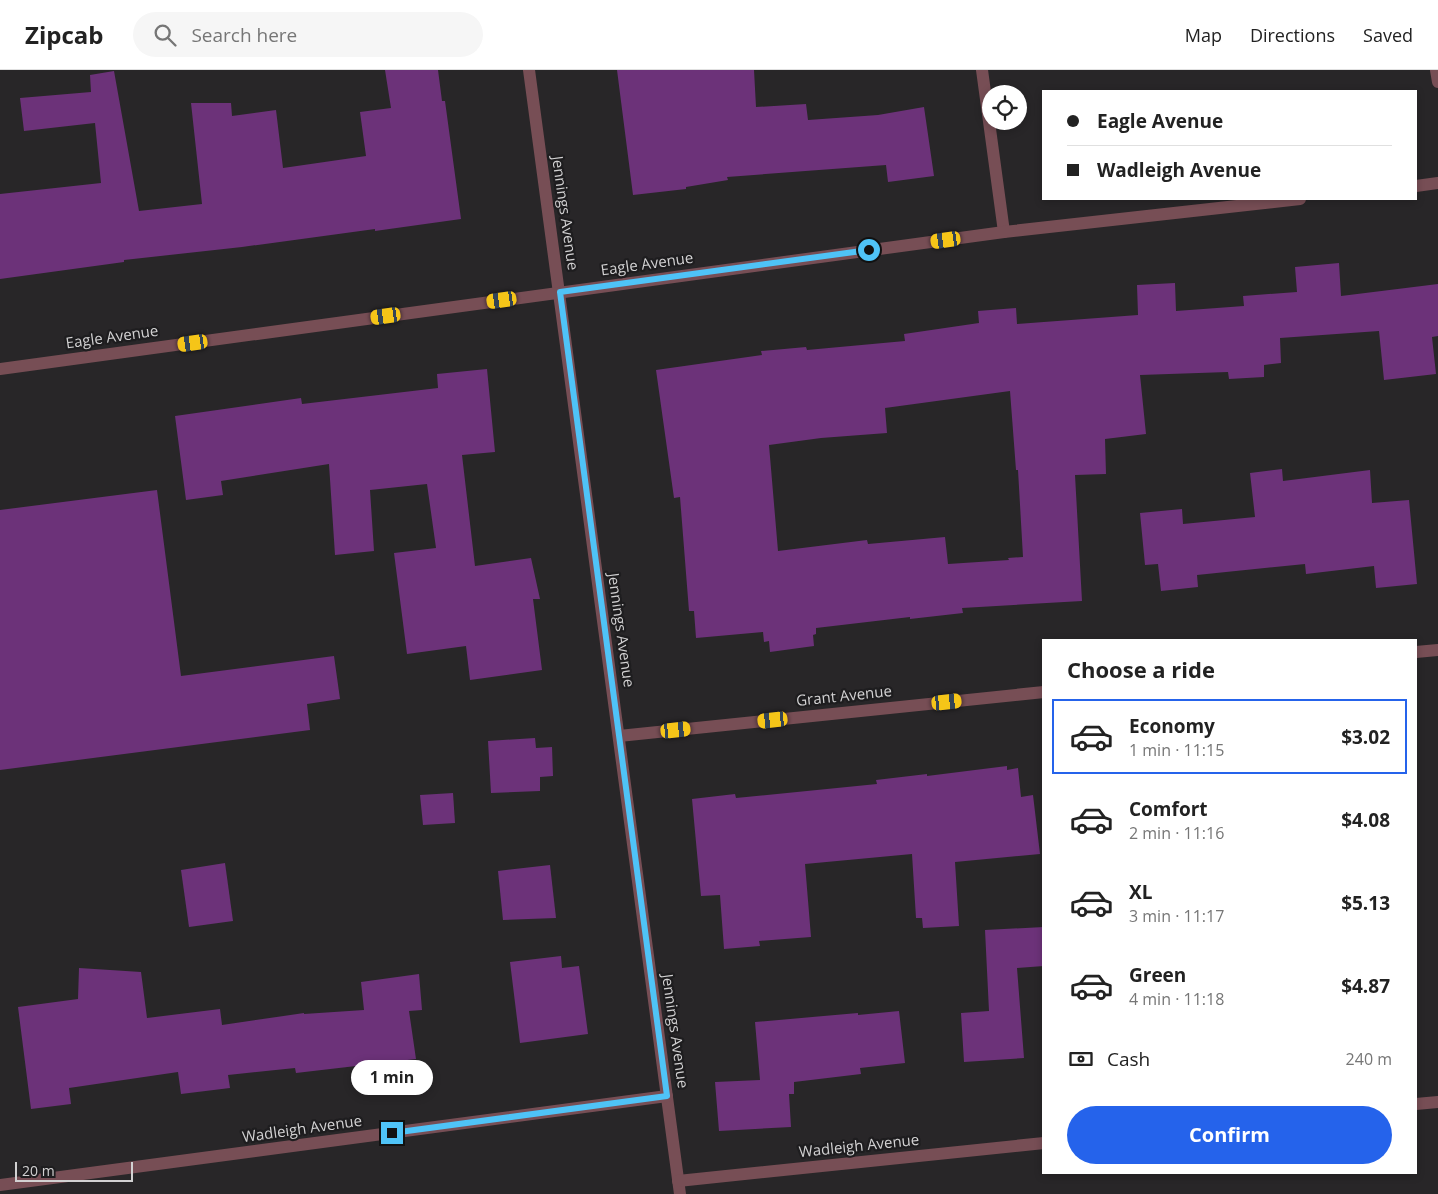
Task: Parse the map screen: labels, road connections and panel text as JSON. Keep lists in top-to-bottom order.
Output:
{
  "streets": {
    "street": [
      "Jennings Avenue",
      "Eagle Avenue",
      "Grant Avenue",
      "Wadleigh Avenue"
    ]
  },
  "crossings": [
    ["Jennings Avenue", "Eagle Avenue"],
    ["Jennings Avenue", "Grant Avenue"],
    ["Jennings Avenue", "Wadleigh Avenue"]
  ],
  "scale_bar": "20 m",
  "page": {
    "header": "Zipcab",
    "search": "Search here",
    "nav": ["Map", "Directions", "Saved"],
    "banner": ["Eagle Avenue", "Wadleigh Avenue"],
    "heading": "Choose a ride",
    "list": [
      {
        "name": "Economy",
        "note": "1 min · 11:15",
        "value": "$3.02"
      },
      {
        "name": "Comfort",
        "note": "2 min · 11:16",
        "value": "$4.08"
      },
      {
        "name": "XL",
        "note": "3 min · 11:17",
        "value": "$5.13"
      },
      {
        "name": "Green",
        "note": "4 min · 11:18",
        "value": "$4.87"
      }
    ],
    "pay": ["Cash", "240 m"],
    "bubble": "1 min",
    "buttons": "Confirm",
    "scale": "20 m"
  }
}
